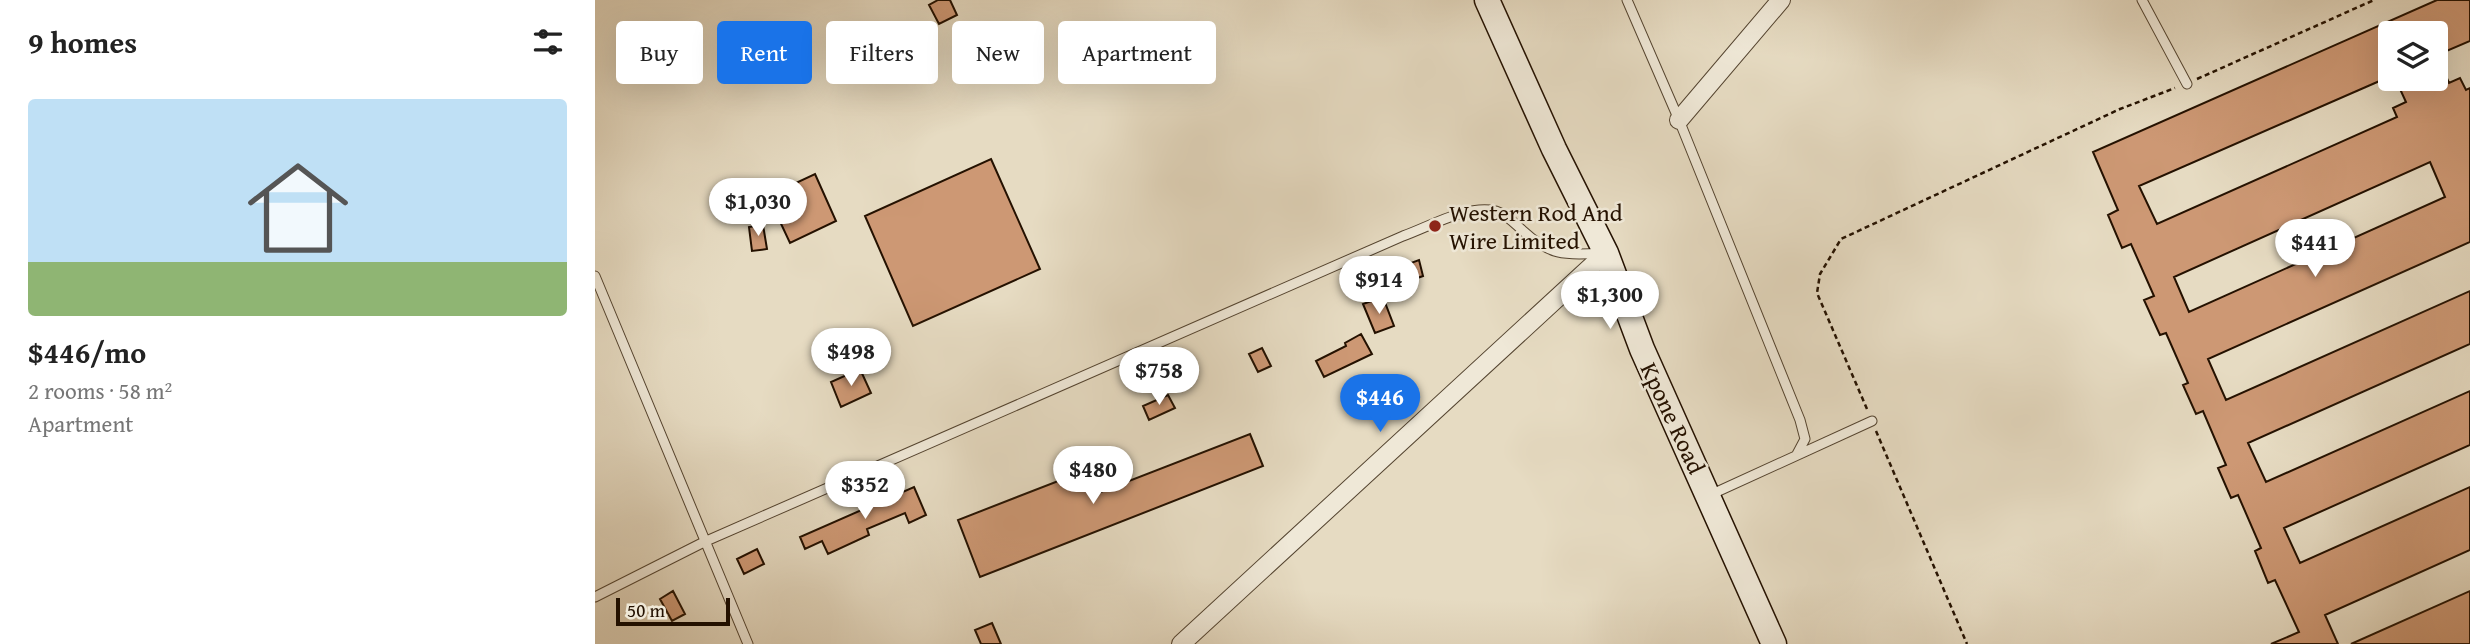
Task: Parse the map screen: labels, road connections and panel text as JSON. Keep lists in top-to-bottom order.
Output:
{
  "streets": {
    "main road": ["Kpone Road"]
  },
  "places": ["Western Rod And Wire Limited"],
  "scale_bar": "50 m",
  "page": {
    "heading": "9 homes",
    "chip": [
      "Buy",
      "Rent",
      "Filters",
      "New",
      "Apartment"
    ],
    "list": [
      {
        "name": "$446/mo",
        "note": "2 rooms · 58 m² · Apartment"
      }
    ],
    "price": [
      "$1,030",
      "$441",
      "$914",
      "$1,300",
      "$498",
      "$758",
      "$446",
      "$480",
      "$352"
    ],
    "scale": "50 m"
  }
}
